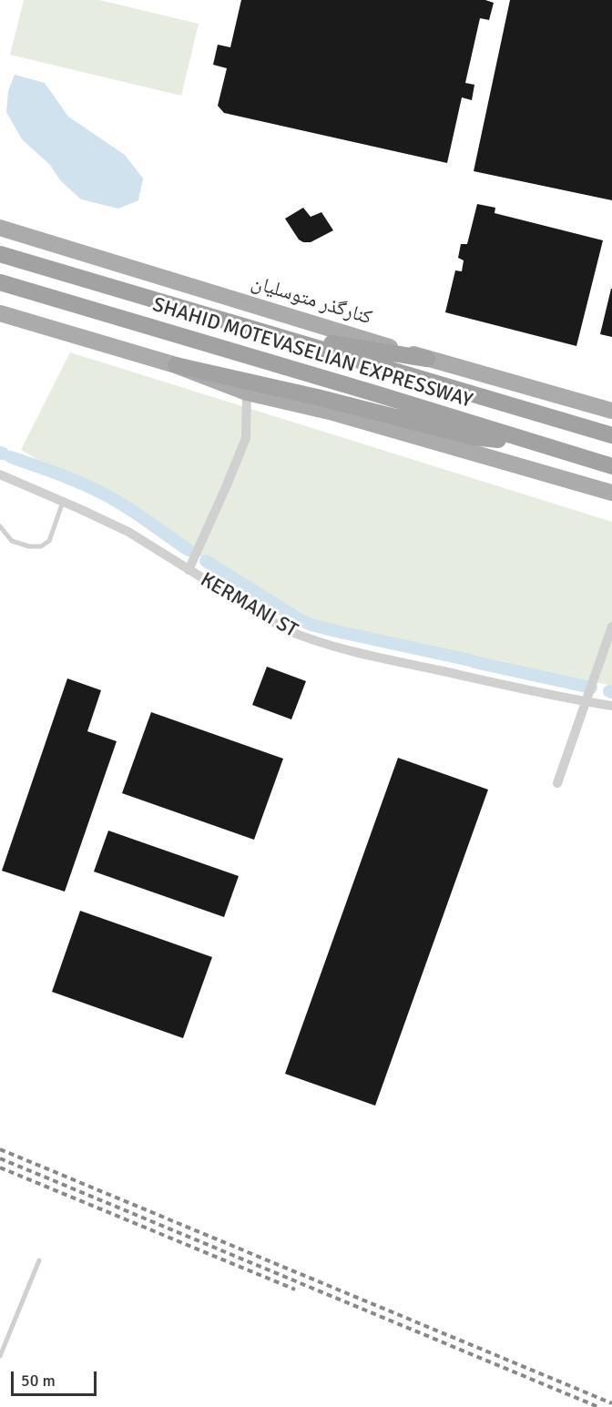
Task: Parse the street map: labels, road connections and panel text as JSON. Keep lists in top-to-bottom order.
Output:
{
  "streets": {
    "highway": ["SHAHID MOTEVASELIAN EXPRESSWAY"],
    "main road": ["کنارگذر متوسلیان"],
    "street": ["KERMANI ST"]
  },
  "scale_bar": "50 m"
}
